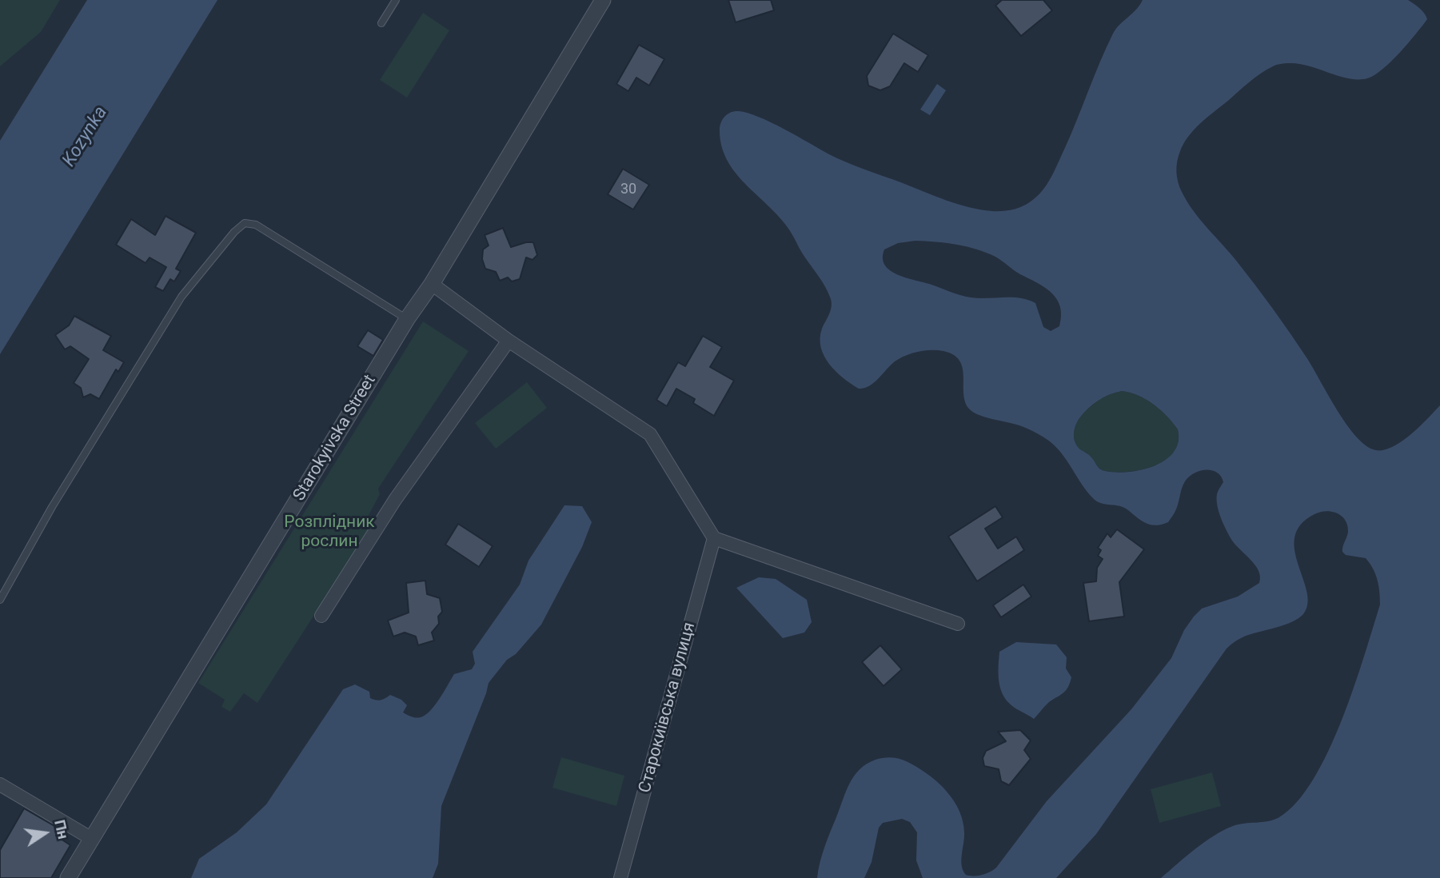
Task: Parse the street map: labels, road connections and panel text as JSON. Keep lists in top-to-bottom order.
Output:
{
  "streets": {
    "street": ["Starokyivska Street", "Старокиївська вулиця"]
  },
  "water": ["Kozynka"],
  "parks": ["Розплідник рослин"],
  "house_numbers": ["30"],
  "north": "right"
}
